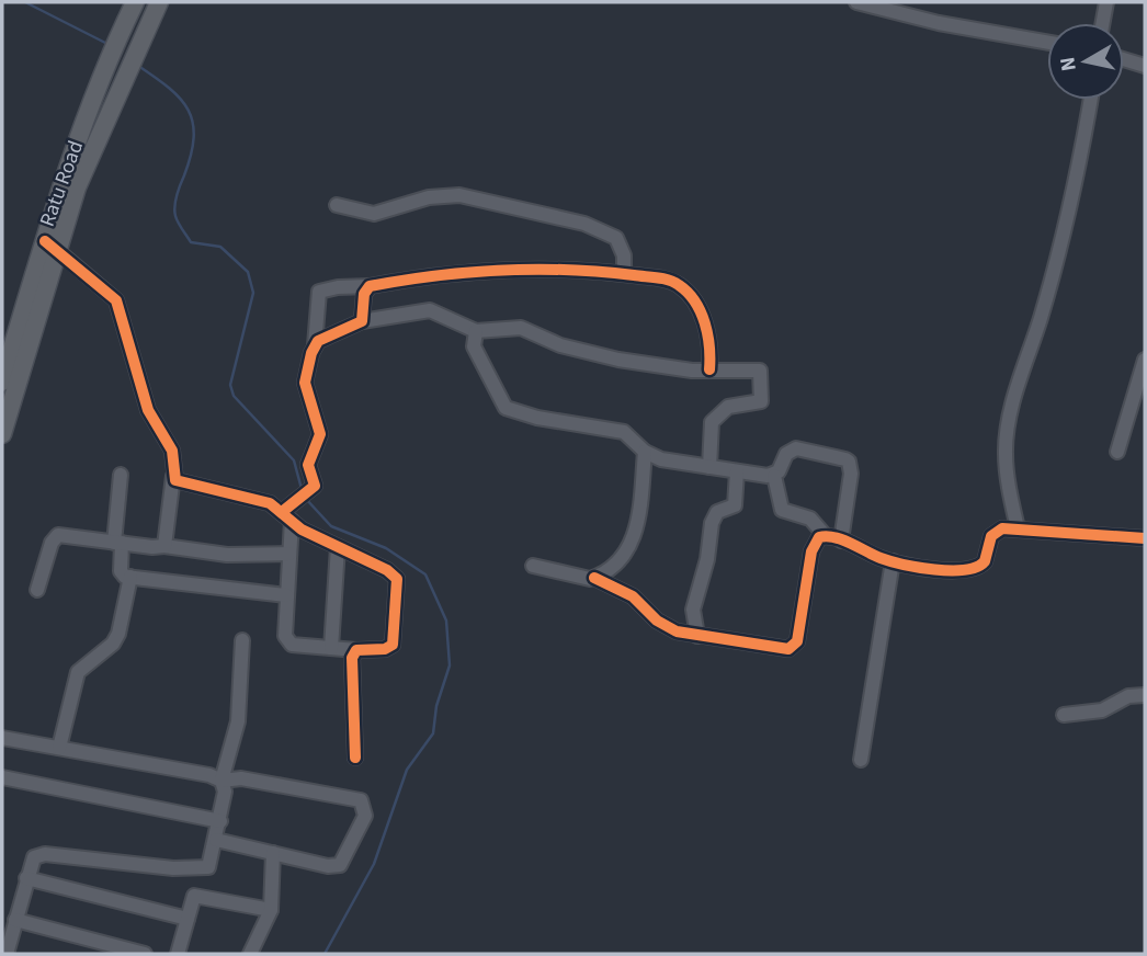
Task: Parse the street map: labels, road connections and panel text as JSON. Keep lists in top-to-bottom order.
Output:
{
  "streets": {
    "main road": ["Ratu Road"]
  },
  "north": "left"
}
